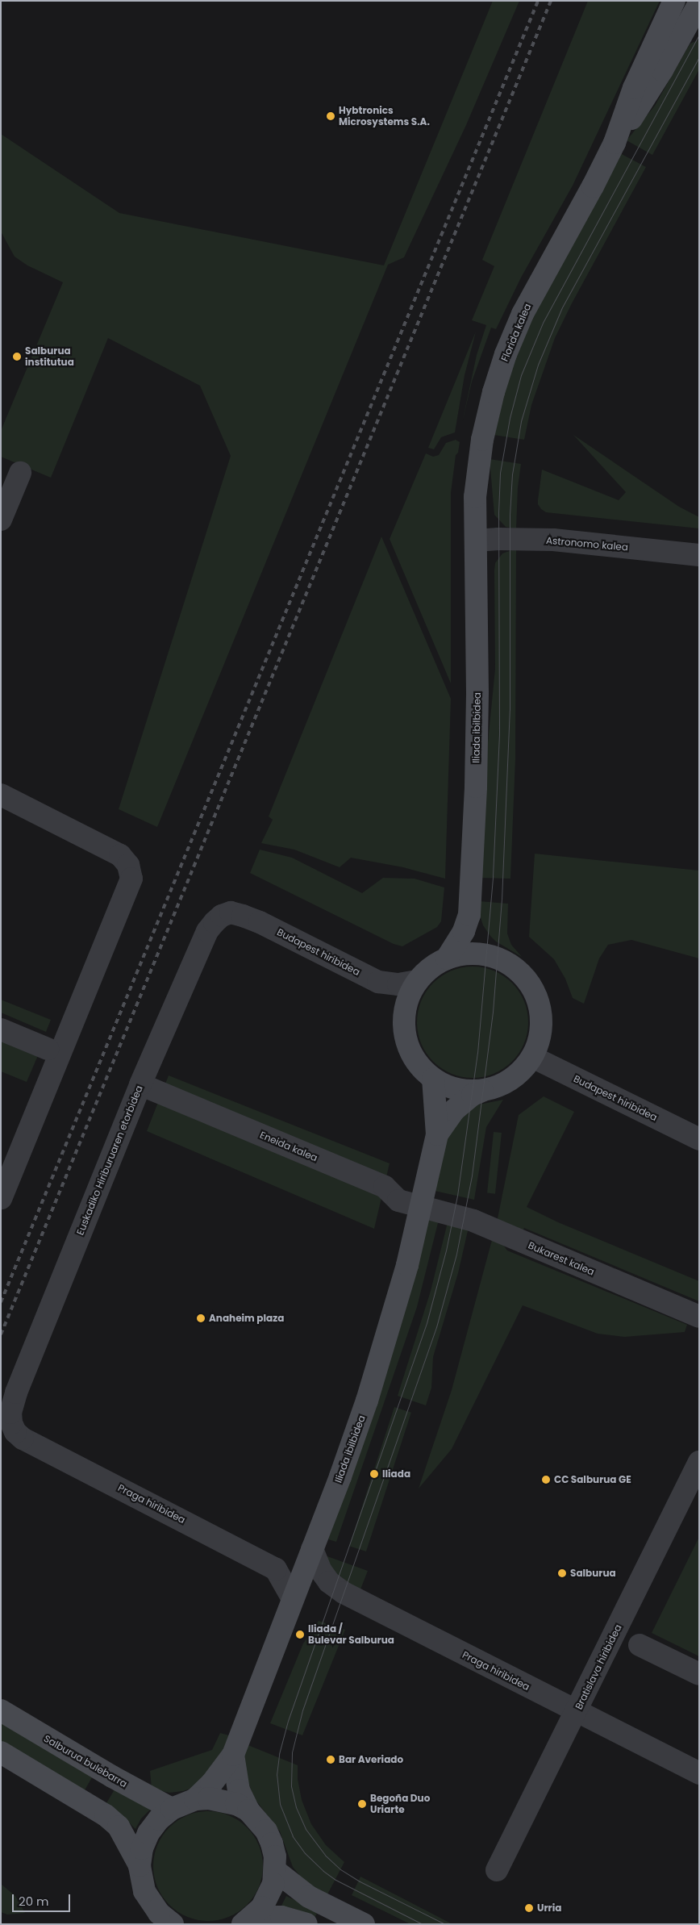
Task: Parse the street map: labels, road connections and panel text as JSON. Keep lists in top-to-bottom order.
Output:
{
  "streets": {
    "main road": ["Florida kalea", "Iliada ibilbidea", "Salburua bulebarra"],
    "street": [
      "Astronomo kalea",
      "Budapest hiribidea",
      "Eneida kalea",
      "Euskadiko Hiriburuaren etorbidea",
      "Bukarest kalea",
      "Praga hiribidea",
      "Bratislava hiribidea"
    ]
  },
  "crossings": [
    ["Florida kalea", "Astronomo kalea"],
    ["Florida kalea", "Iliada ibilbidea"],
    ["Astronomo kalea", "Iliada ibilbidea"],
    ["Iliada ibilbidea", "Budapest hiribidea"],
    ["Iliada ibilbidea", "Eneida kalea"],
    ["Iliada ibilbidea", "Bukarest kalea"],
    ["Iliada ibilbidea", "Praga hiribidea"],
    ["Budapest hiribidea", "Euskadiko Hiriburuaren etorbidea"],
    ["Eneida kalea", "Bukarest kalea"],
    ["Euskadiko Hiriburuaren etorbidea", "Praga hiribidea"],
    ["Praga hiribidea", "Bratislava hiribidea"]
  ],
  "places": [
    "Hybtronics Microsystems S.A.",
    "Salburua institutua",
    "Anaheim plaza",
    "Iliada",
    "CC Salburua GE",
    "Salburua",
    "Iliada / Bulevar Salburua",
    "Bar Averiado",
    "Begoña Duo Uriarte",
    "Urria"
  ],
  "scale_bar": "20 m"
}
